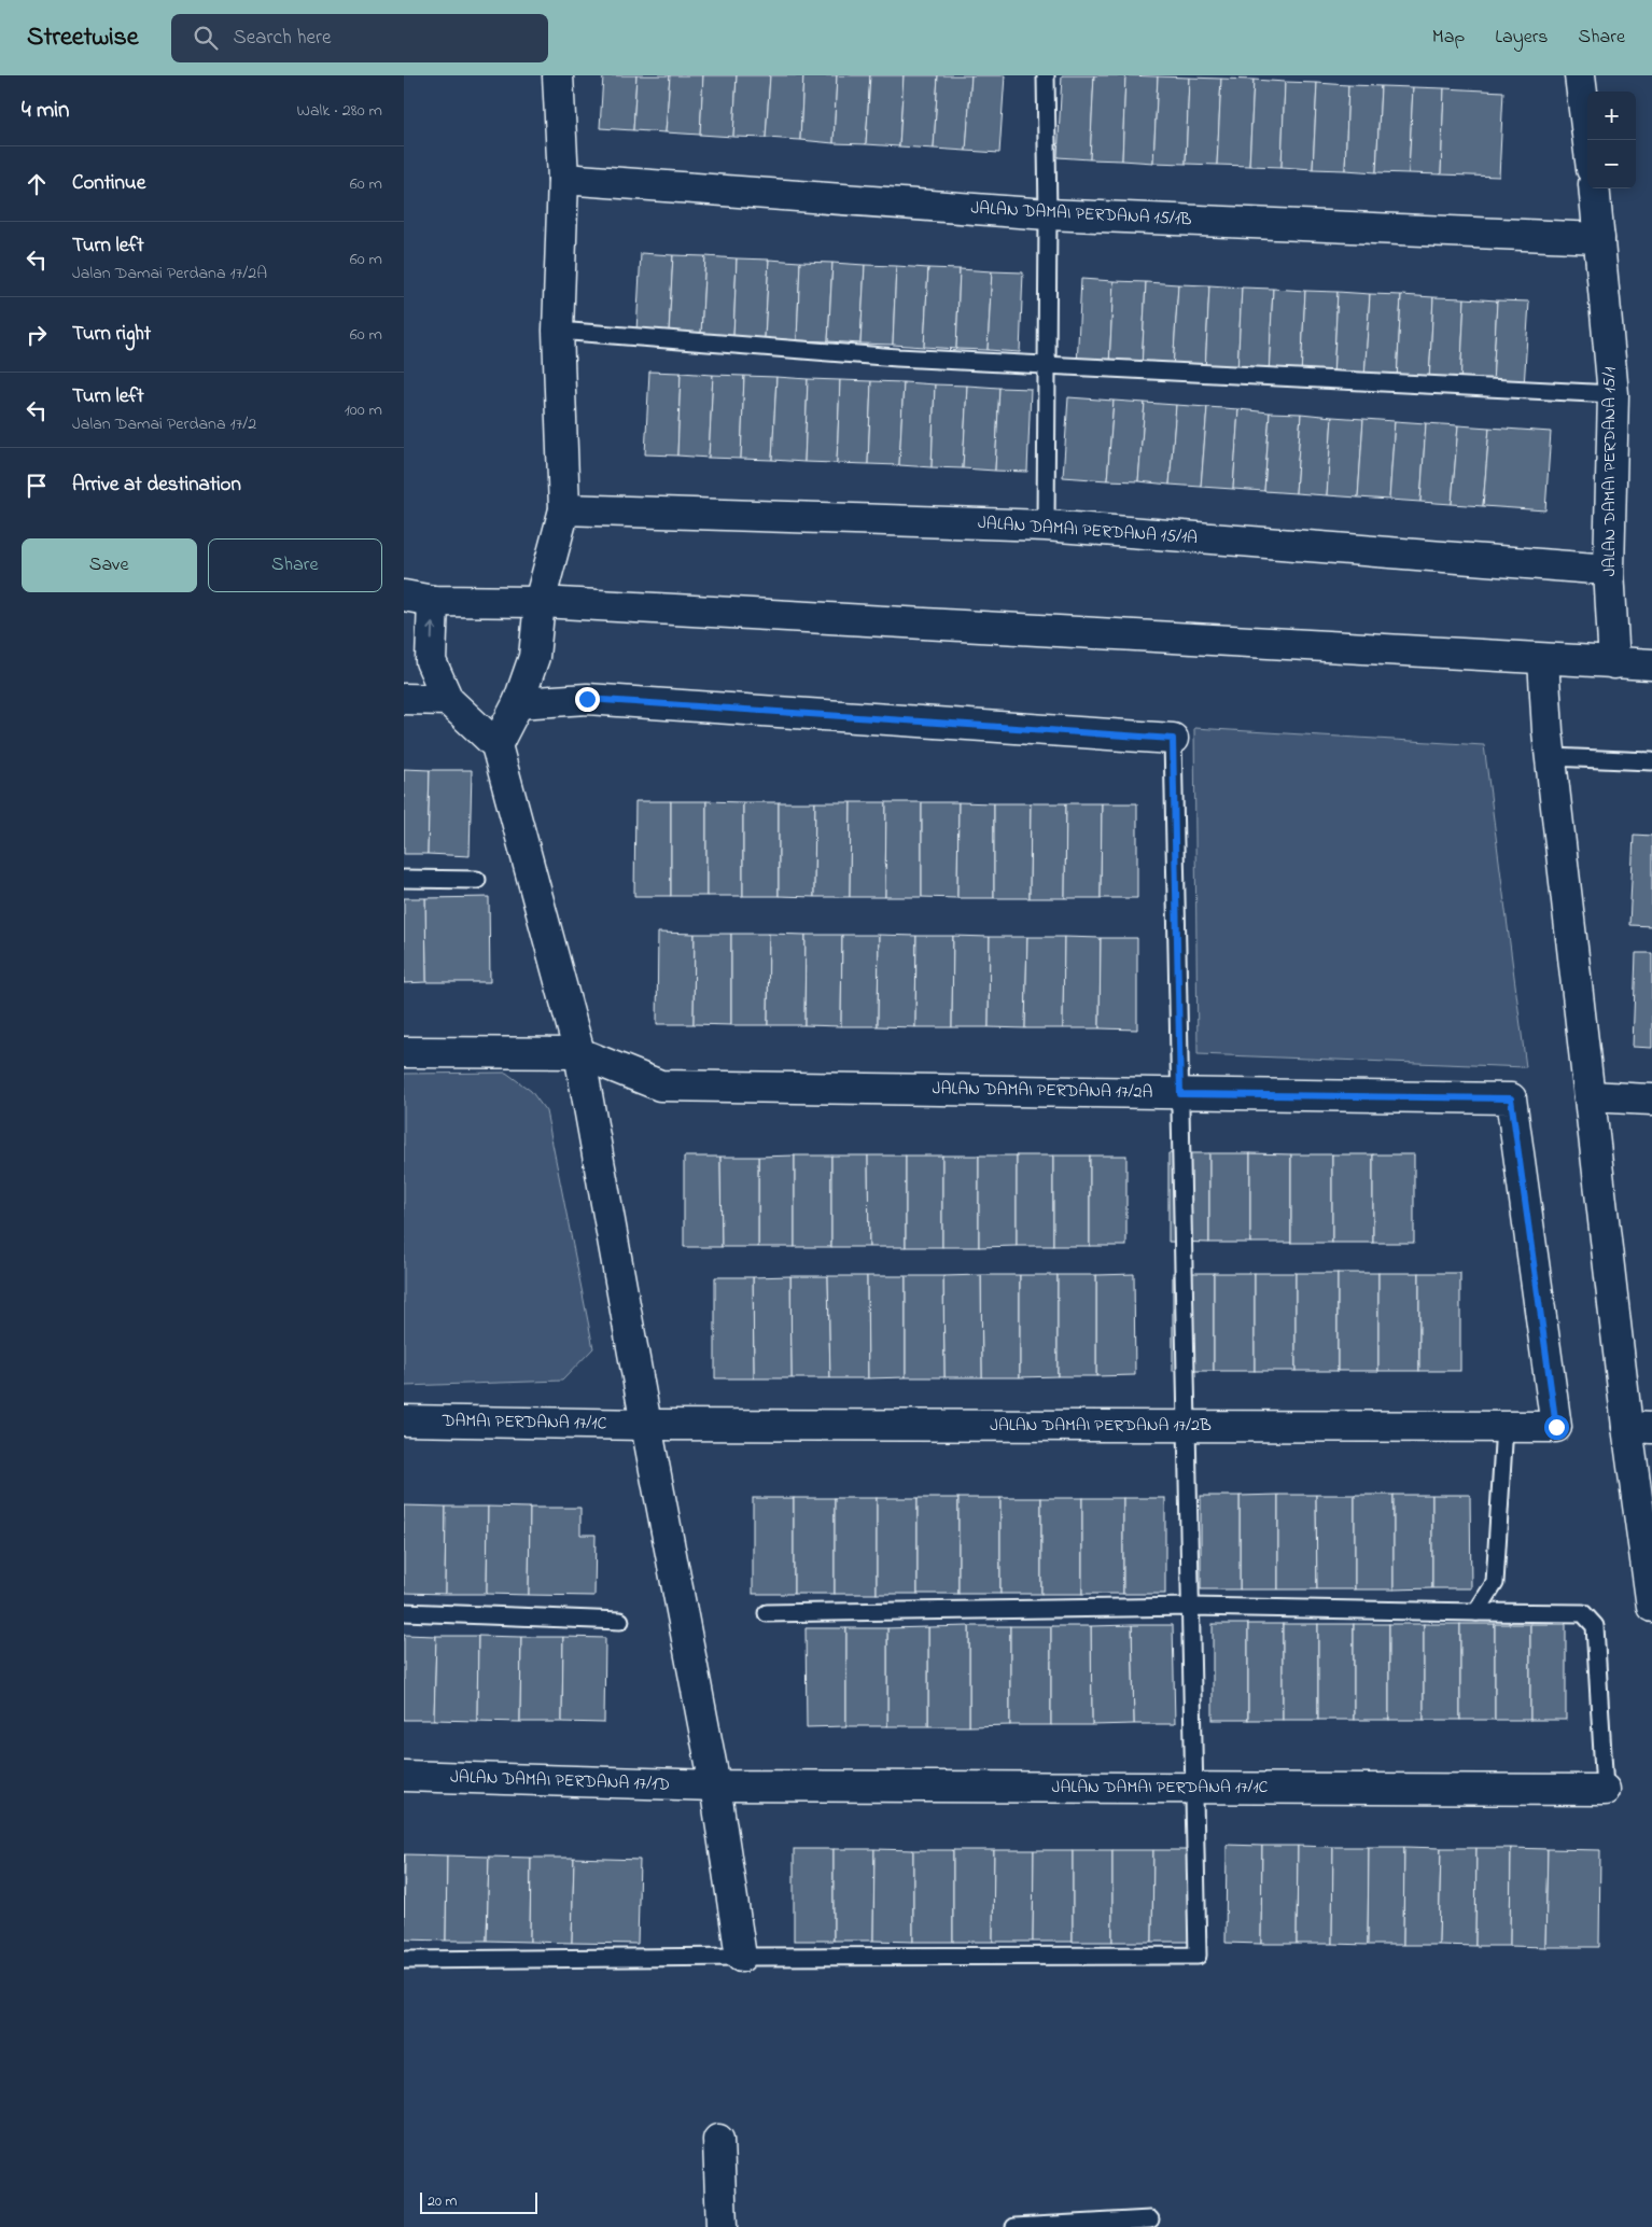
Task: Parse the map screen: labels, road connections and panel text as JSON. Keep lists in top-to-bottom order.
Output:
{
  "streets": {
    "street": [
      "JALAN DAMAI PERDANA 15/1B",
      "JALAN DAMAI PERDANA 15/1",
      "JALAN DAMAI PERDANA 15/1A",
      "JALAN DAMAI PERDANA 17/2A",
      "DAMAI PERDANA 17/1C",
      "JALAN DAMAI PERDANA 17/2B",
      "JALAN DAMAI PERDANA 17/1D",
      "JALAN DAMAI PERDANA 17/1C"
    ]
  },
  "crossings": [
    ["JALAN DAMAI PERDANA 15/1B", "JALAN DAMAI PERDANA 15/1"],
    ["JALAN DAMAI PERDANA 15/1", "JALAN DAMAI PERDANA 15/1A"],
    ["JALAN DAMAI PERDANA 17/2A", "JALAN DAMAI PERDANA 17/2B"],
    ["DAMAI PERDANA 17/1C", "JALAN DAMAI PERDANA 17/2B"],
    ["JALAN DAMAI PERDANA 17/1D", "JALAN DAMAI PERDANA 17/1C"]
  ],
  "scale_bar": "20 m",
  "page": {
    "header": "Streetwise",
    "search": "Search here",
    "nav": ["Map", "Layers", "Share"],
    "heading": ["4 min", "Walk · 280 m"],
    "map_buttons": ["+", "−"],
    "list": [
      ["Continue", "60 m"],
      ["Turn left", "Jalan Damai Perdana 17/2A", "60 m"],
      ["Turn right", "60 m"],
      ["Turn left", "Jalan Damai Perdana 17/2", "100 m"],
      "Arrive at destination"
    ],
    "buttons": ["Save", "Share"],
    "scale": "20 m"
  }
}
